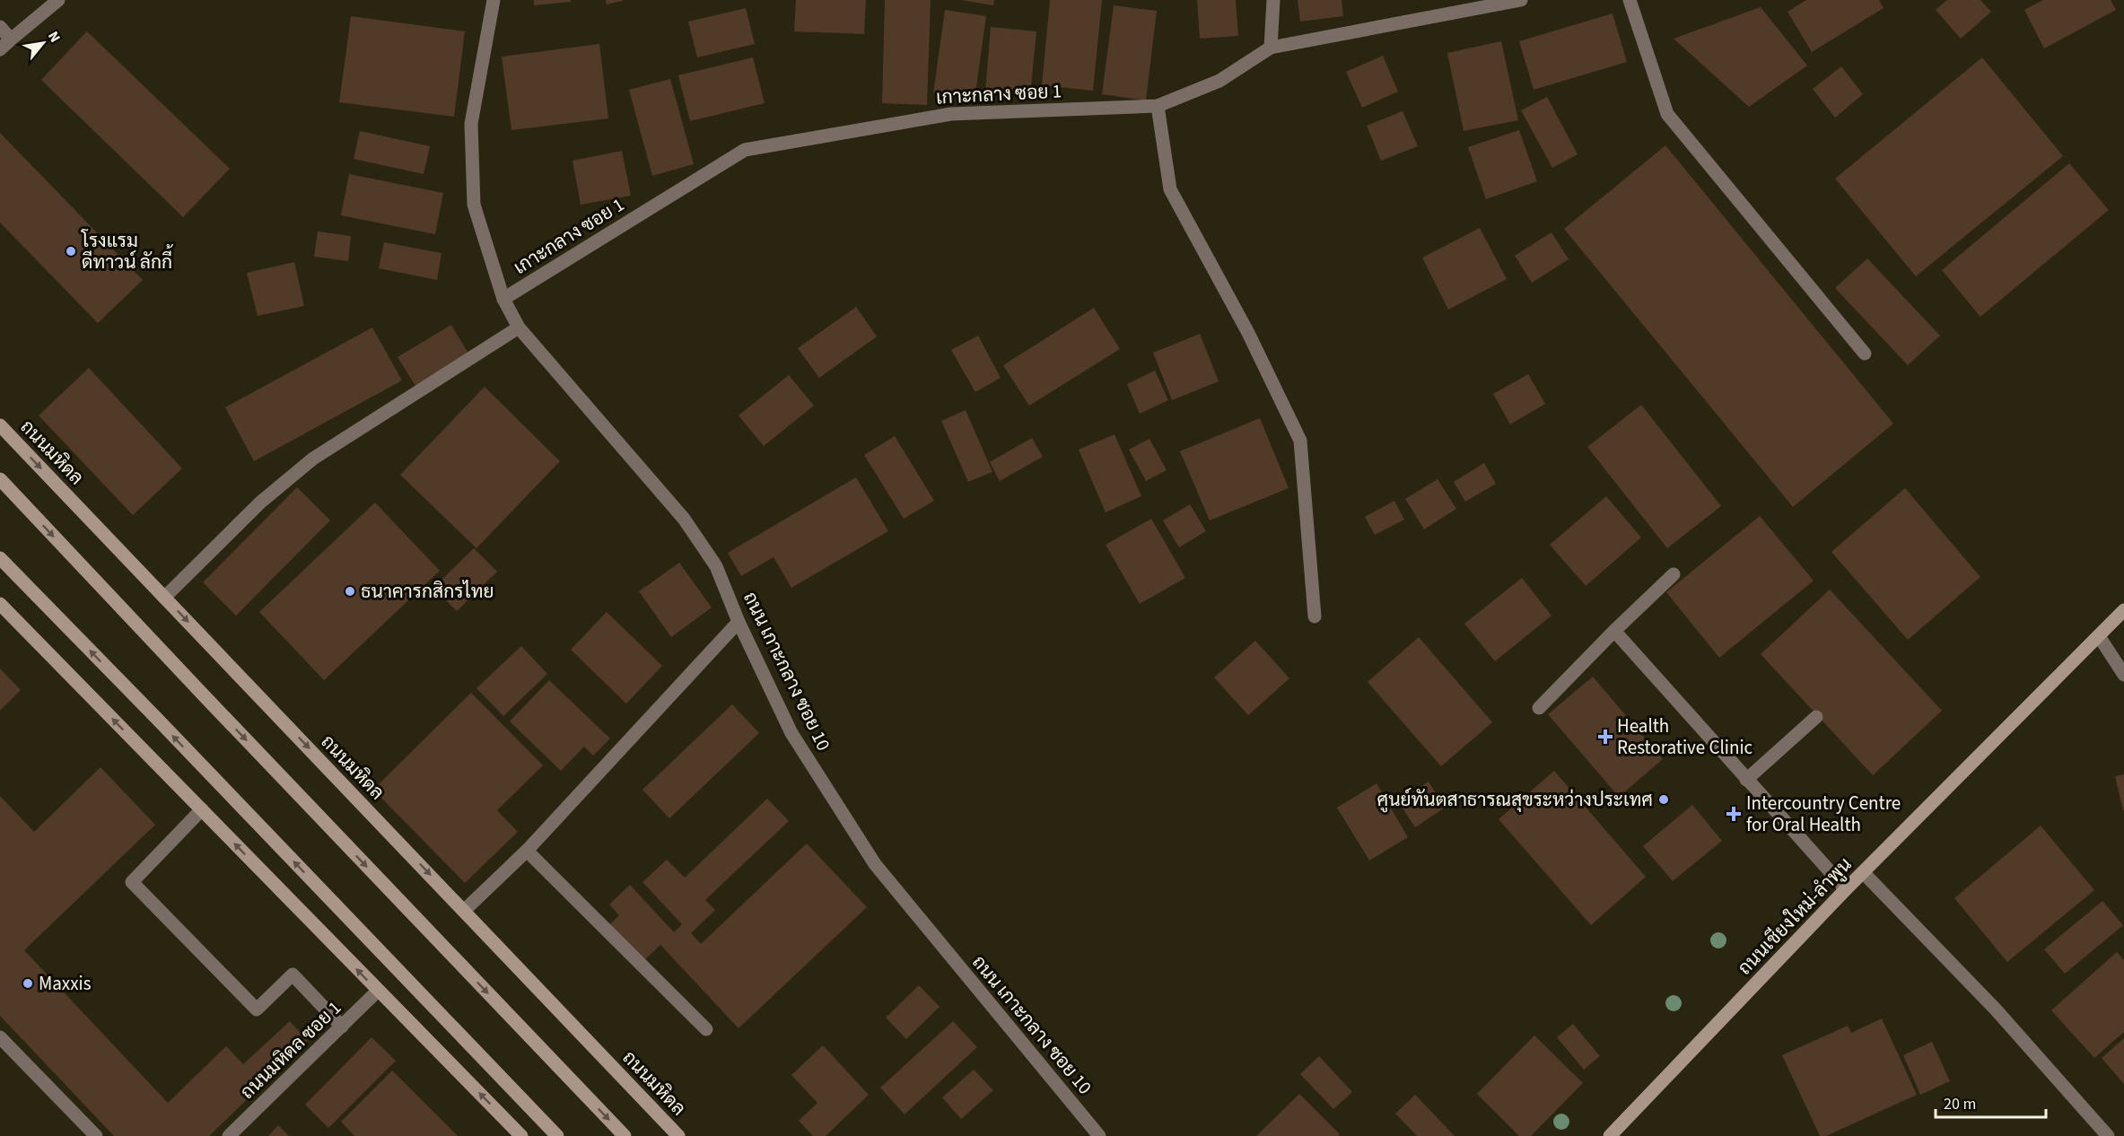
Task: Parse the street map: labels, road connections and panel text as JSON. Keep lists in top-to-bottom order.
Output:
{
  "streets": {
    "main road": ["ถนนมหิดล", "ถนนเชียงใหม่-ลำพูน"],
    "street": ["เกาะกลาง ซอย 1", "ถนน เกาะกลาง ซอย 10", "ถนนมหิดล ซอย 1"]
  },
  "crossings": [
    ["เกาะกลาง ซอย 1", "ถนน เกาะกลาง ซอย 10"]
  ],
  "places": {
    "other": [
      "โรงแรม ดีทาวน์ ลักกี้",
      "ธนาคารกสิกรไทย",
      "ศูนย์ทันตสาธารณสุขระหว่างประเทศ",
      "Maxxis"
    ],
    "health": ["Health Restorative Clinic", "Intercountry Centre for Oral Health"]
  },
  "scale_bar": "20 m",
  "north": "top right"
}
